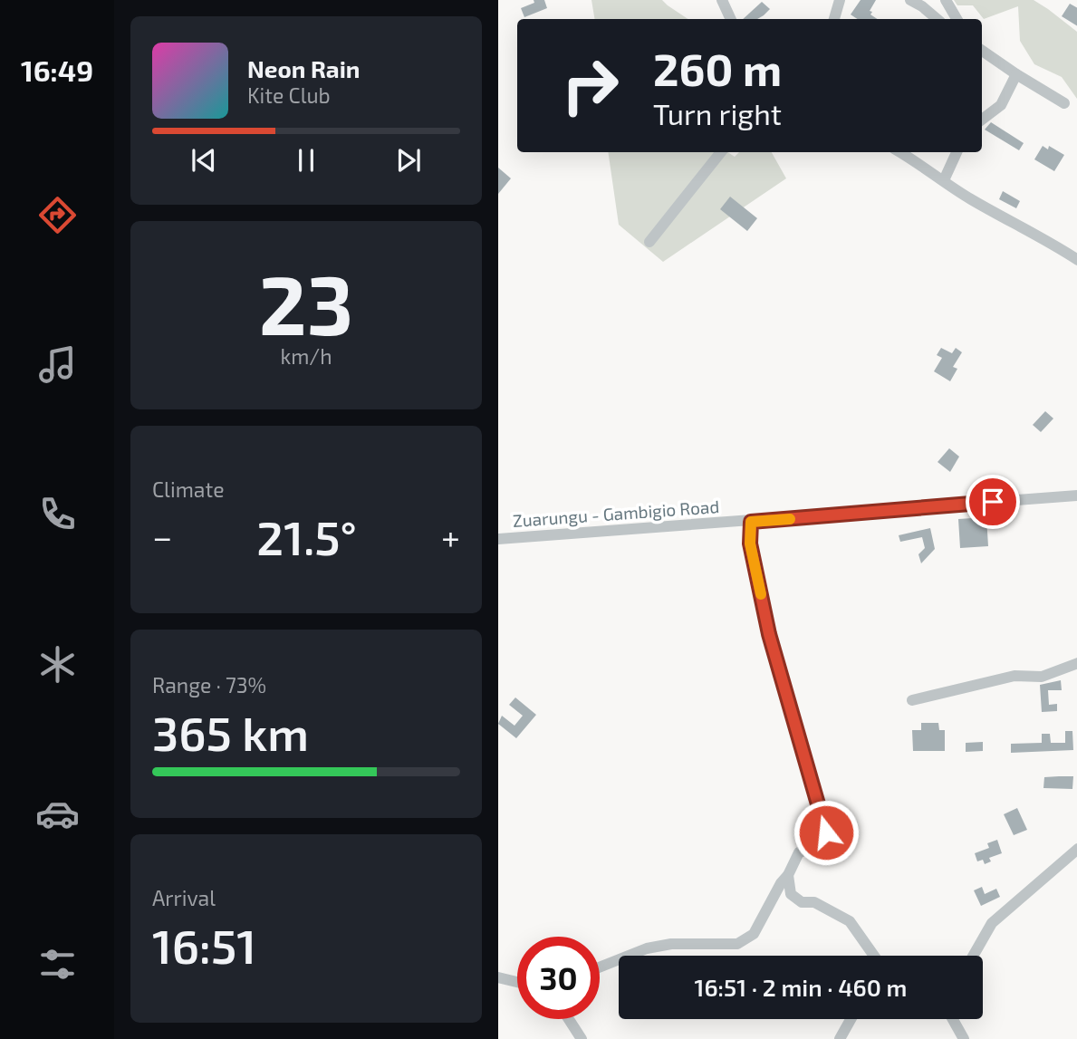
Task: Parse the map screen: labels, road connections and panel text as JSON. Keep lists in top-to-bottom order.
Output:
{
  "streets": {
    "street": ["Zuarungu - Gambigio Road"]
  },
  "page": {
    "tabs": "16:49",
    "turn": ["260 m", "Turn right"],
    "song": ["Neon Rain", "Kite Club"],
    "tile": [
      ["23", "km/h"],
      "Climate",
      ["Range · 73%", "365 km"],
      ["Arrival", "16:51"]
    ],
    "heat": ["−", "21.5°", "+"],
    "limit": "30",
    "trip": "16:51 · 2 min · 460 m"
  }
}
